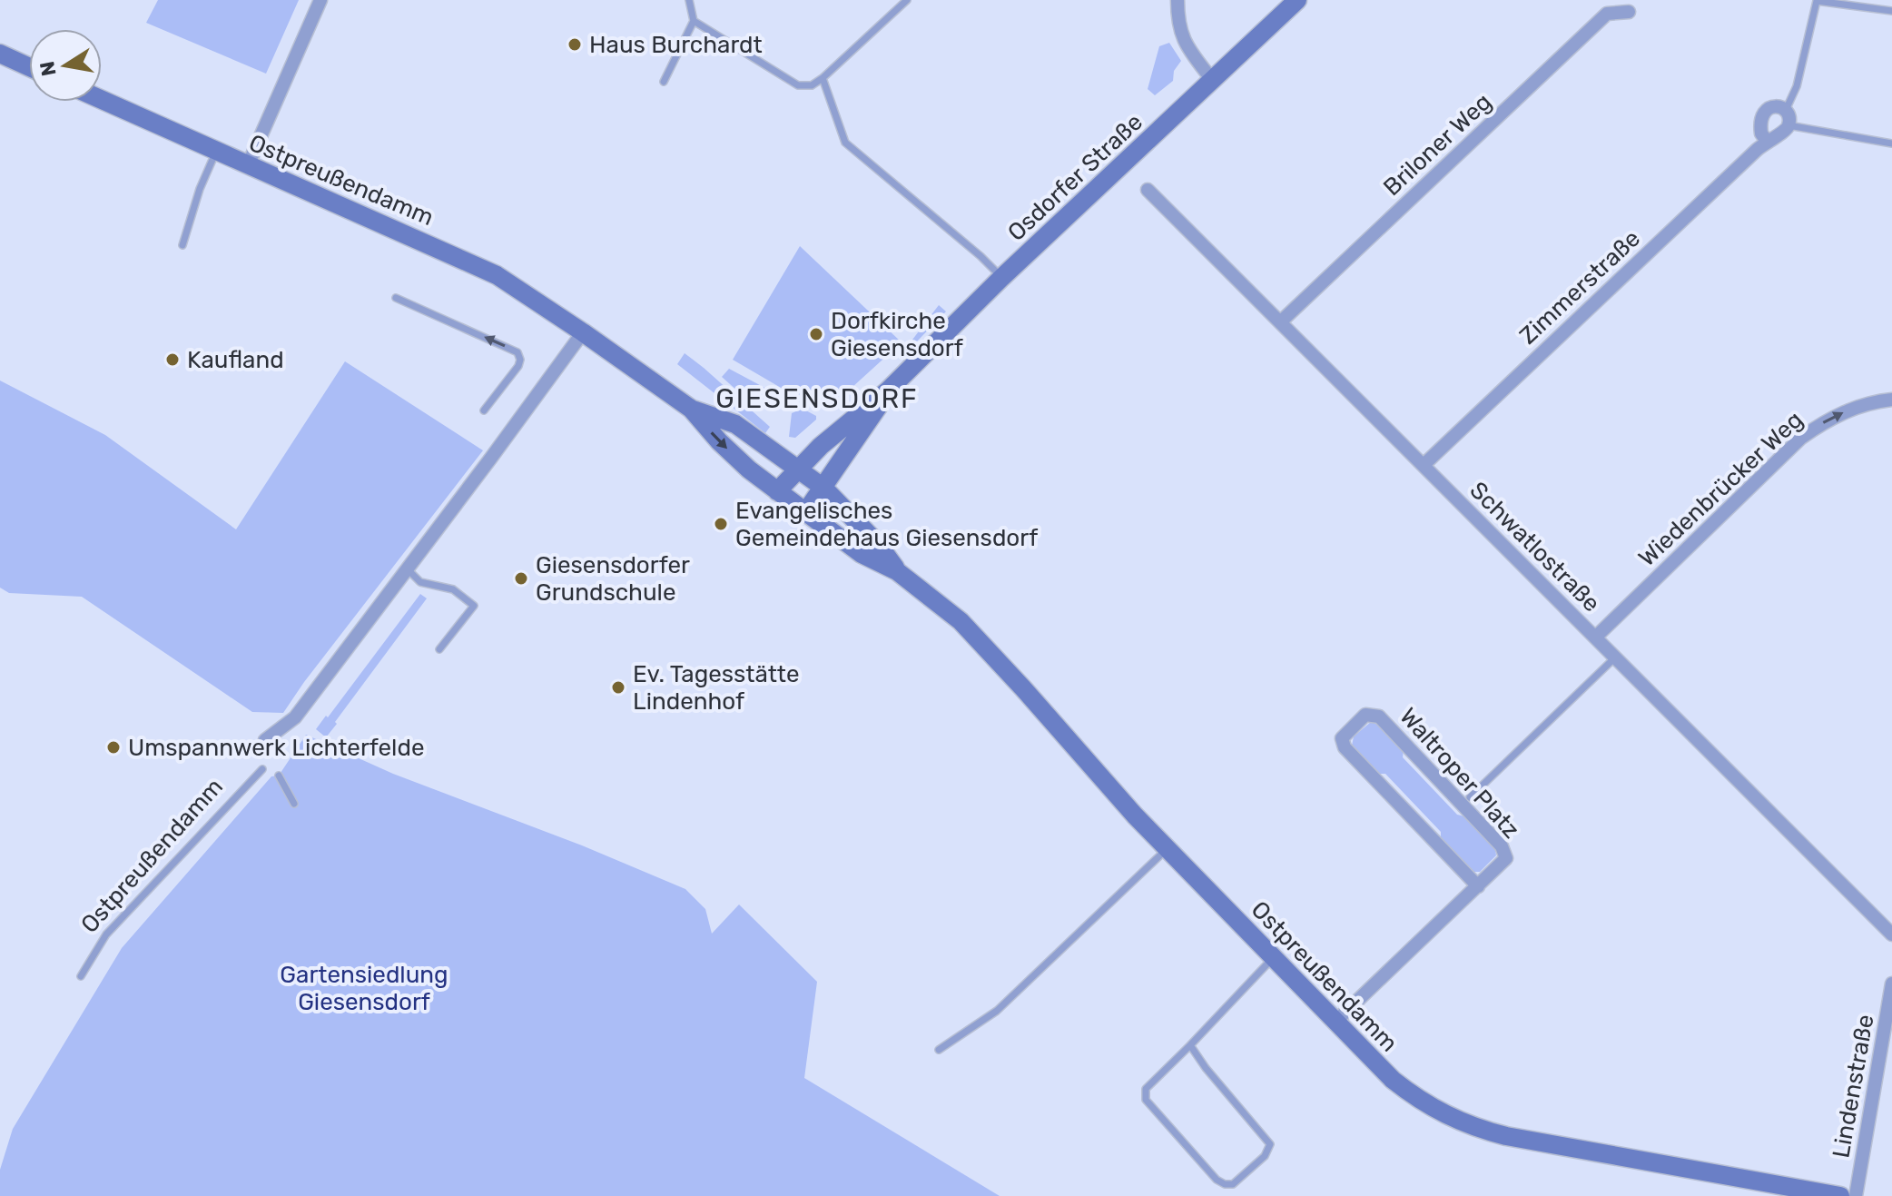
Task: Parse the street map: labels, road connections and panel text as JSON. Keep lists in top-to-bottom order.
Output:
{
  "streets": {
    "main road": ["Osdorfer Straße", "Ostpreußendamm"],
    "street": [
      "Briloner Weg",
      "Zimmerstraße",
      "Wiedenbrücker Weg",
      "Schwatlostraße",
      "Waltroper Platz",
      "Lindenstraße"
    ]
  },
  "crossings": [
    ["Briloner Weg", "Schwatlostraße"],
    ["Osdorfer Straße", "Ostpreußendamm"],
    ["Zimmerstraße", "Schwatlostraße"],
    ["Wiedenbrücker Weg", "Schwatlostraße"]
  ],
  "one_way": ["Wiedenbrücker Weg"],
  "districts": ["GIESENSDORF"],
  "parks": ["Gartensiedlung Giesensdorf"],
  "places": [
    "Haus Burchardt",
    "Dorfkirche Giesensdorf",
    "Kaufland",
    "Evangelisches Gemeindehaus Giesensdorf",
    "Giesensdorfer Grundschule",
    "Ev. Tagesstätte Lindenhof",
    "Umspannwerk Lichterfelde"
  ],
  "north": "left"
}
